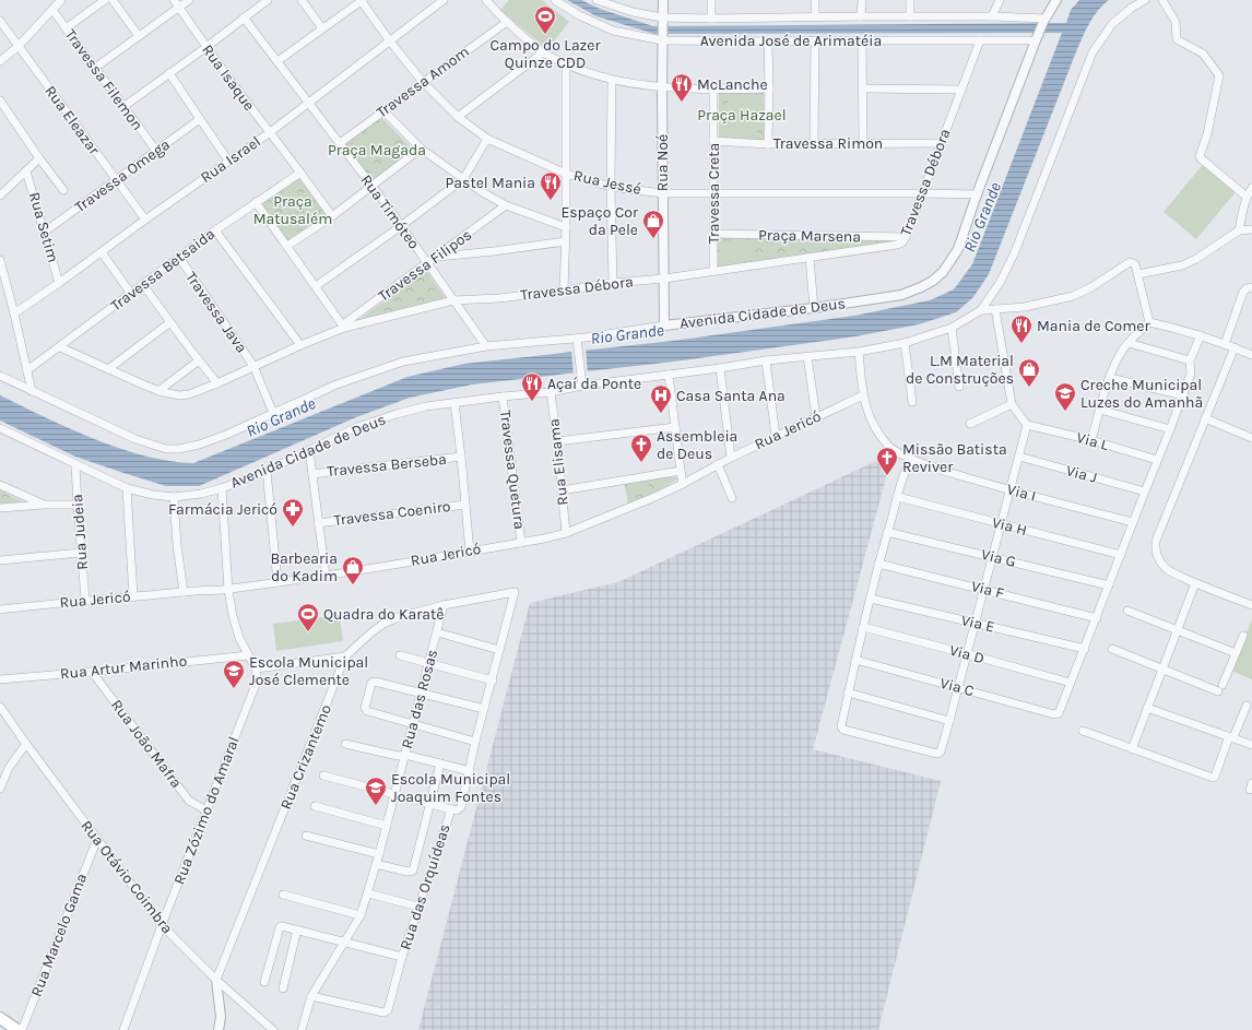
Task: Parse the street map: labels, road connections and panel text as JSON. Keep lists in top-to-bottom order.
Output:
{
  "streets": {
    "street": [
      "Avenida José de Arimatéia",
      "Rua Isaque",
      "Travessa Filemon",
      "Travessa Amom",
      "Rua Eleazar",
      "Travessa Rimon",
      "Rua Israel",
      "Rua Noé",
      "Travessa Omega",
      "Rua Jessé",
      "Travessa Débora",
      "Travessa Creta",
      "Rua Timóteo",
      "Rua Setim",
      "Praça Marsena",
      "Travessa Filipos",
      "Travessa Betsaida",
      "Travessa Java",
      "Avenida Cidade de Deus",
      "Rua Jericó",
      "Via L",
      "Rua Elisama",
      "Travessa Berseba",
      "Travessa Quetura",
      "Via J",
      "Via I",
      "Travessa Coeniro",
      "Via H",
      "Rua Judeia",
      "Via G",
      "Via F",
      "Via E",
      "Via D",
      "Rua Artur Marinho",
      "Via C",
      "Rua das Rosas",
      "Rua João Mafra",
      "Rua Crizantemo",
      "Rua Zózimo do Amaral",
      "Rua Otávio Coimbra",
      "Rua das Orquídeas",
      "Rua Marcelo Gama"
    ]
  },
  "crossings": [
    ["Avenida José de Arimatéia", "Rua Noé"],
    ["Avenida José de Arimatéia", "Travessa Débora"],
    ["Avenida José de Arimatéia", "Avenida Cidade de Deus"],
    ["Rua Isaque", "Rua Israel"],
    ["Rua Isaque", "Travessa Betsaida"],
    ["Travessa Filemon", "Travessa Omega"],
    ["Travessa Amom", "Rua Jessé"],
    ["Travessa Amom", "Rua Timóteo"],
    ["Rua Eleazar", "Rua Israel"],
    ["Rua Eleazar", "Travessa Omega"],
    ["Travessa Rimon", "Travessa Débora"],
    ["Travessa Rimon", "Travessa Creta"],
    ["Rua Israel", "Rua Jessé"],
    ["Rua Israel", "Rua Timóteo"],
    ["Rua Israel", "Rua Setim"],
    ["Rua Noé", "Rua Jessé"],
    ["Rua Noé", "Travessa Débora"],
    ["Rua Noé", "Avenida Cidade de Deus"],
    ["Travessa Omega", "Rua Setim"],
    ["Rua Jessé", "Travessa Débora"],
    ["Rua Jessé", "Travessa Creta"],
    ["Rua Jessé", "Avenida Cidade de Deus"],
    ["Travessa Débora", "Travessa Creta"],
    ["Travessa Débora", "Rua Timóteo"],
    ["Travessa Débora", "Praça Marsena"],
    ["Travessa Débora", "Travessa Filipos"],
    ["Travessa Débora", "Travessa Betsaida"],
    ["Travessa Débora", "Travessa Java"],
    ["Travessa Creta", "Praça Marsena"],
    ["Rua Timóteo", "Travessa Filipos"],
    ["Rua Timóteo", "Avenida Cidade de Deus"],
    ["Travessa Betsaida", "Travessa Java"],
    ["Travessa Java", "Avenida Cidade de Deus"],
    ["Avenida Cidade de Deus", "Rua Elisama"],
    ["Avenida Cidade de Deus", "Travessa Quetura"],
    ["Avenida Cidade de Deus", "Via I"],
    ["Avenida Cidade de Deus", "Rua Judeia"],
    ["Rua Jericó", "Rua Elisama"],
    ["Rua Jericó", "Travessa Quetura"],
    ["Rua Jericó", "Via I"],
    ["Rua Jericó", "Rua Judeia"],
    ["Via D", "Via C"],
    ["Rua Artur Marinho", "Rua João Mafra"],
    ["Rua das Rosas", "Rua Crizantemo"],
    ["Rua das Rosas", "Rua das Orquídeas"],
    ["Rua João Mafra", "Rua Zózimo do Amaral"],
    ["Rua Crizantemo", "Rua Otávio Coimbra"],
    ["Rua Crizantemo", "Rua das Orquídeas"],
    ["Rua Zózimo do Amaral", "Rua Otávio Coimbra"],
    ["Rua Otávio Coimbra", "Rua Marcelo Gama"]
  ],
  "water": ["Rio Grande"],
  "parks": ["Praça Hazael", "Praça Magada", "Praça Matusalém"],
  "places": {
    "sports": ["Campo do Lazer Quinze CDD", "Quadra do Karatê"],
    "restaurant": [
      "McLanche",
      "Pastel Mania",
      "Mania de Comer",
      "Açaí da Ponte"
    ],
    "shop": ["Espaço Cor da Pele", "L.M Material de Construções", "Barbearia do Kadim"],
    "school or university": ["Creche Municipal Luzes do Amanhã", "Escola Municipal José Clemente", "Escola Municipal Joaquim Fontes"],
    "hospital": ["Casa Santa Ana"],
    "church": ["Assembleia de Deus", "Missão Batista Reviver"],
    "pharmacy": ["Farmácia Jericó"]
  }
}
